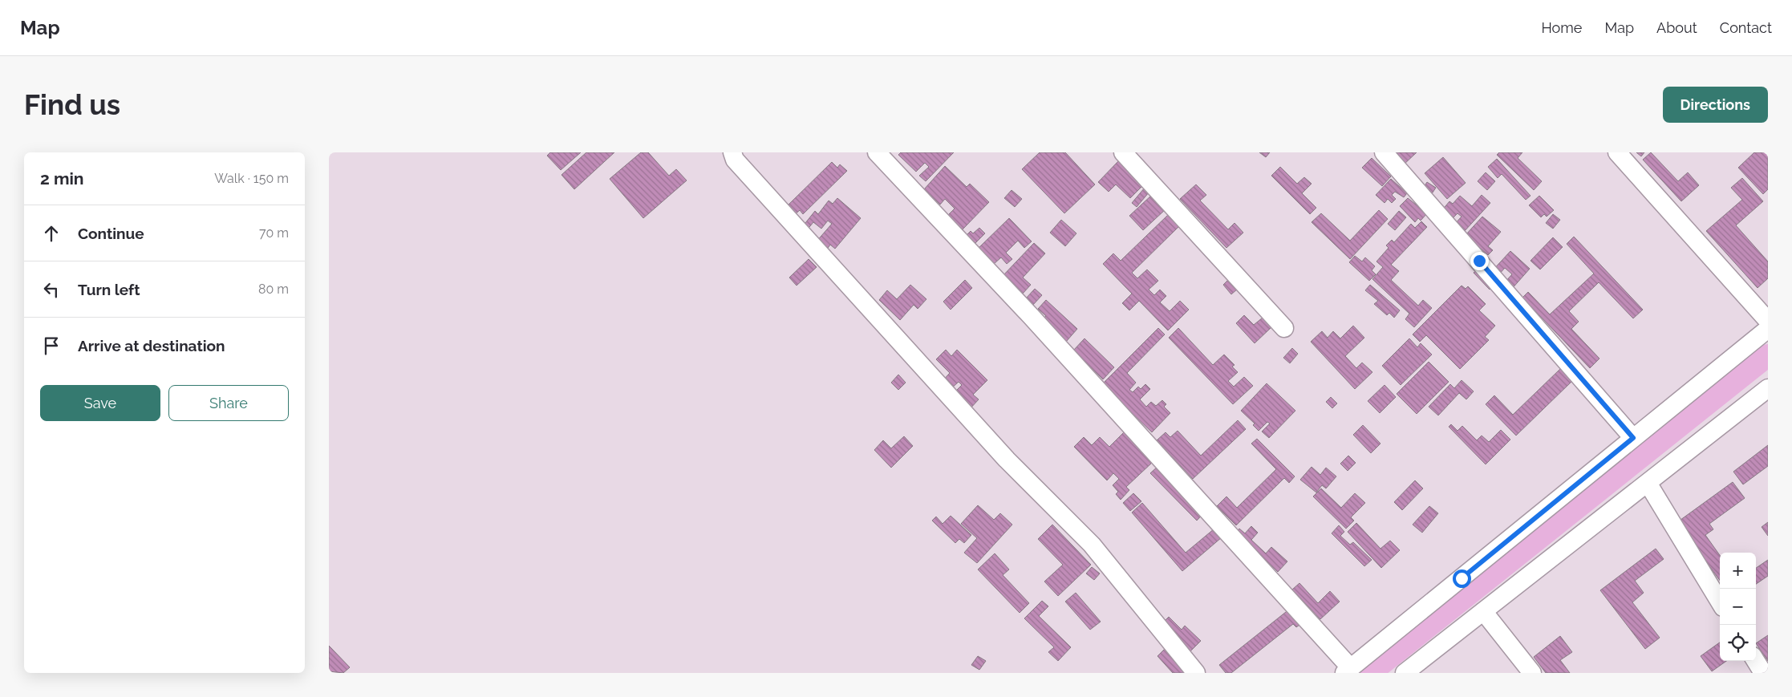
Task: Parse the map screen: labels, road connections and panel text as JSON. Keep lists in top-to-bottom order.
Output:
{
  "page": {
    "header": "Map",
    "nav": [
      "Home",
      "Map",
      "About",
      "Contact"
    ],
    "buttons": [
      "Directions",
      ["Save", "Share"]
    ],
    "title": "Find us",
    "heading": ["2 min", "Walk · 150 m"],
    "list": [
      ["Continue", "70 m"],
      ["Turn left", "80 m"],
      "Arrive at destination"
    ],
    "map_buttons": ["+", "−"]
  }
}
